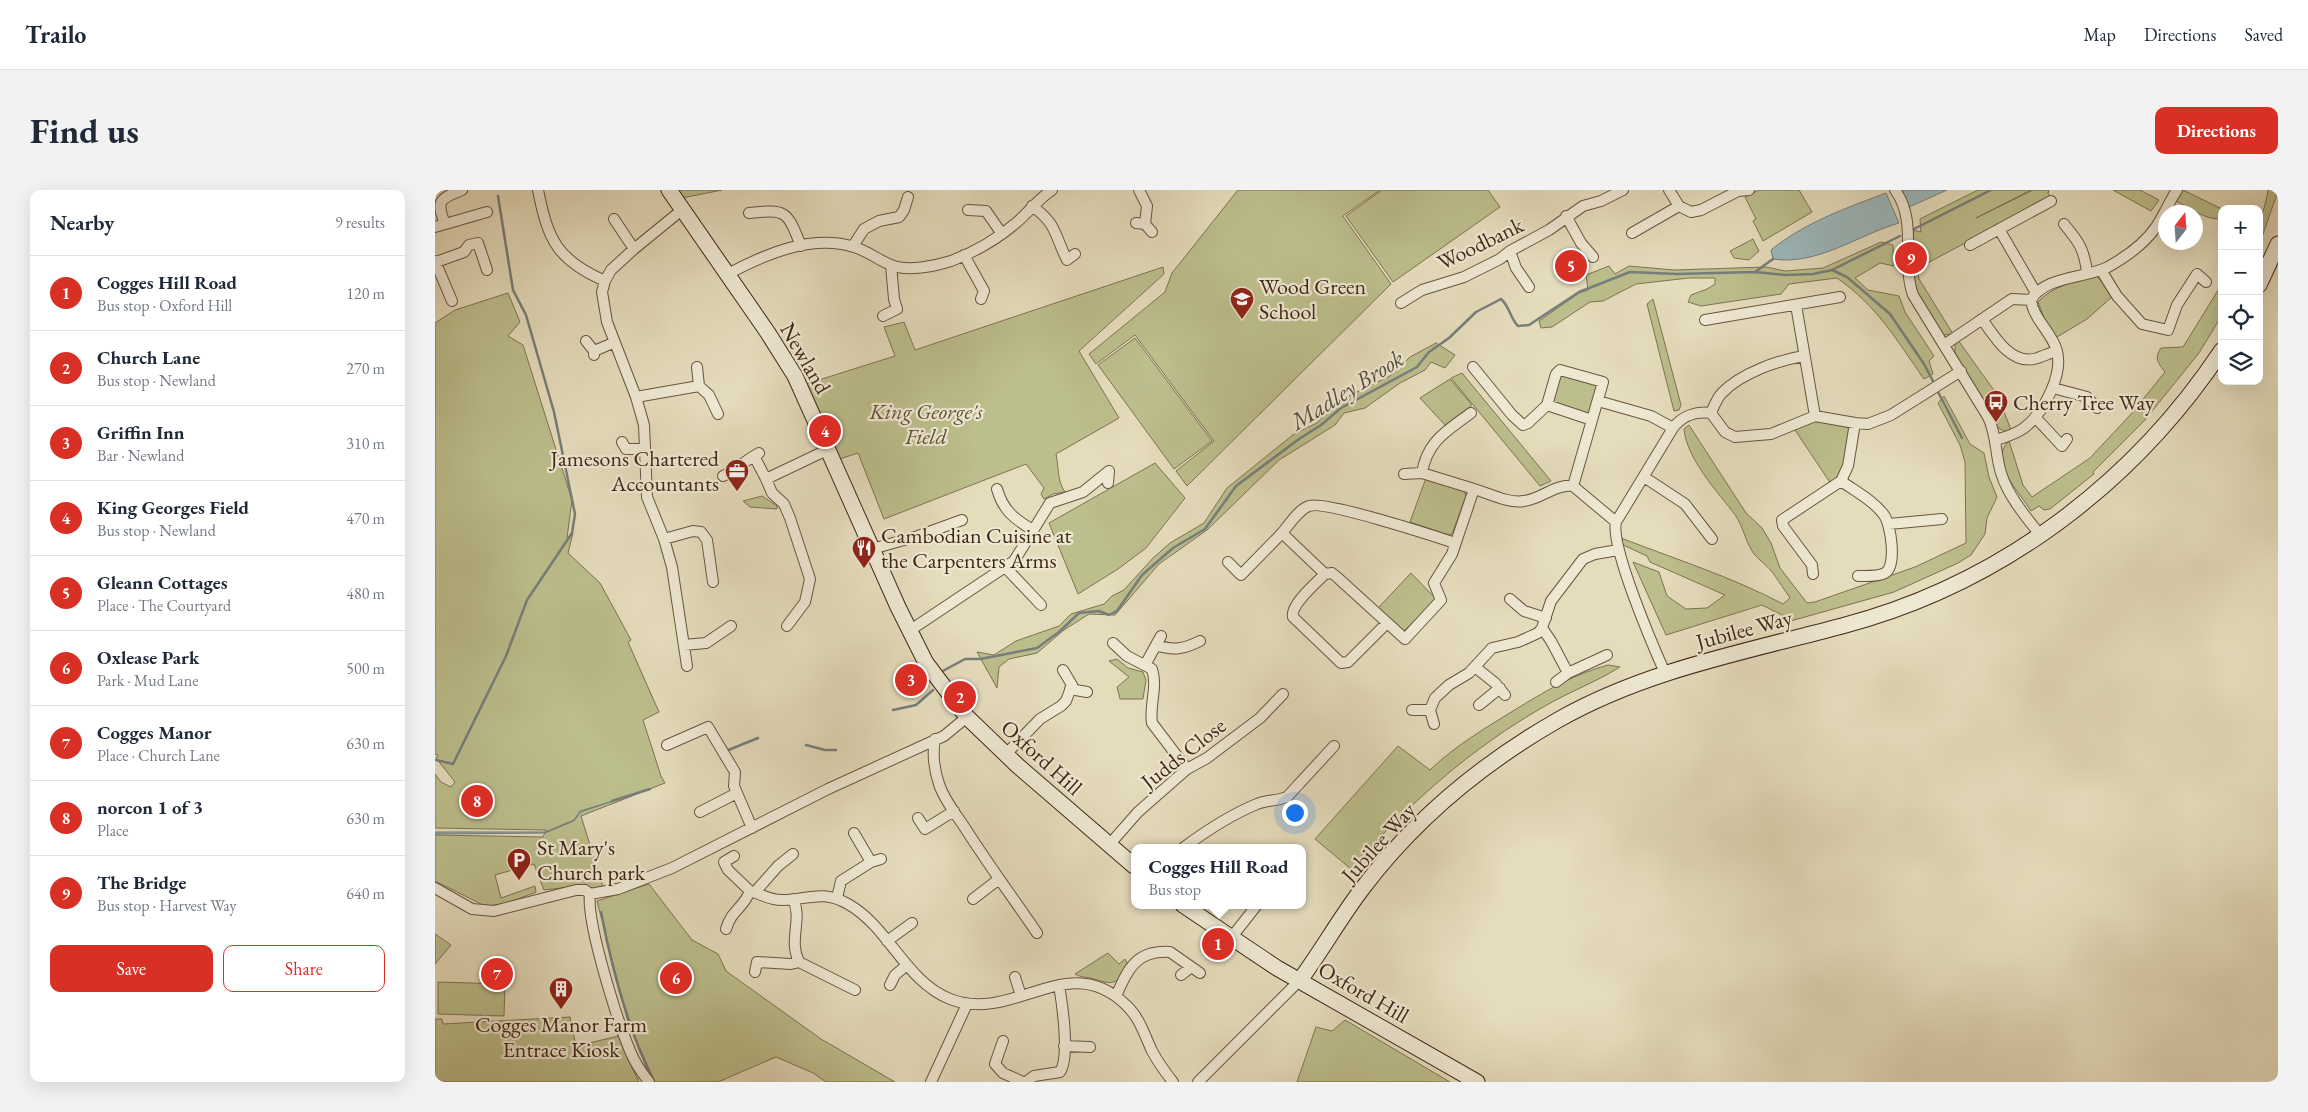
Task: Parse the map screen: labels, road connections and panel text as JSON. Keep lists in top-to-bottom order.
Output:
{
  "streets": {
    "street": [
      "Woodbank",
      "Newland",
      "Jubilee Way",
      "Judds Close",
      "Oxford Hill"
    ]
  },
  "crossings": [
    ["Newland", "Oxford Hill"],
    ["Jubilee Way", "Oxford Hill"],
    ["Judds Close", "Oxford Hill"]
  ],
  "water": ["Madley Brook"],
  "parks": ["King George's Field"],
  "places": {
    "school or university": ["Wood Green School"],
    "bus stop": ["Cherry Tree Way"],
    "office": ["Jamesons Chartered Accountants"],
    "restaurant": ["Cambodian Cuisine at the Carpenters Arms"],
    "parking": ["St Mary's Church park"],
    "building": ["Cogges Manor Farm Entrace Kiosk"]
  },
  "north": "top",
  "page": {
    "header": "Trailo",
    "nav": ["Map", "Directions", "Saved"],
    "buttons": [
      "Directions",
      ["Save", "Share"]
    ],
    "title": "Find us",
    "heading": ["Nearby", "9 results"],
    "map_buttons": ["+", "−"],
    "pins": [
      "9",
      "5",
      "4",
      "3",
      "2",
      "8",
      "1",
      "7",
      "6"
    ],
    "list": [
      {
        "mark": "1",
        "name": "Cogges Hill Road",
        "note": "Bus stop · Oxford Hill",
        "value": "120 m"
      },
      {
        "mark": "2",
        "name": "Church Lane",
        "note": "Bus stop · Newland",
        "value": "270 m"
      },
      {
        "mark": "3",
        "name": "Griffin Inn",
        "note": "Bar · Newland",
        "value": "310 m"
      },
      {
        "mark": "4",
        "name": "King Georges Field",
        "note": "Bus stop · Newland",
        "value": "470 m"
      },
      {
        "mark": "5",
        "name": "Gleann Cottages",
        "note": "Place · The Courtyard",
        "value": "480 m"
      },
      {
        "mark": "6",
        "name": "Oxlease Park",
        "note": "Park · Mud Lane",
        "value": "500 m"
      },
      {
        "mark": "7",
        "name": "Cogges Manor",
        "note": "Place · Church Lane",
        "value": "630 m"
      },
      {
        "mark": "8",
        "name": "norcon 1 of 3",
        "note": "Place",
        "value": "630 m"
      },
      {
        "mark": "9",
        "name": "The Bridge",
        "note": "Bus stop · Harvest Way",
        "value": "640 m"
      }
    ],
    "popup": ["Cogges Hill Road", "Bus stop"]
  }
}
